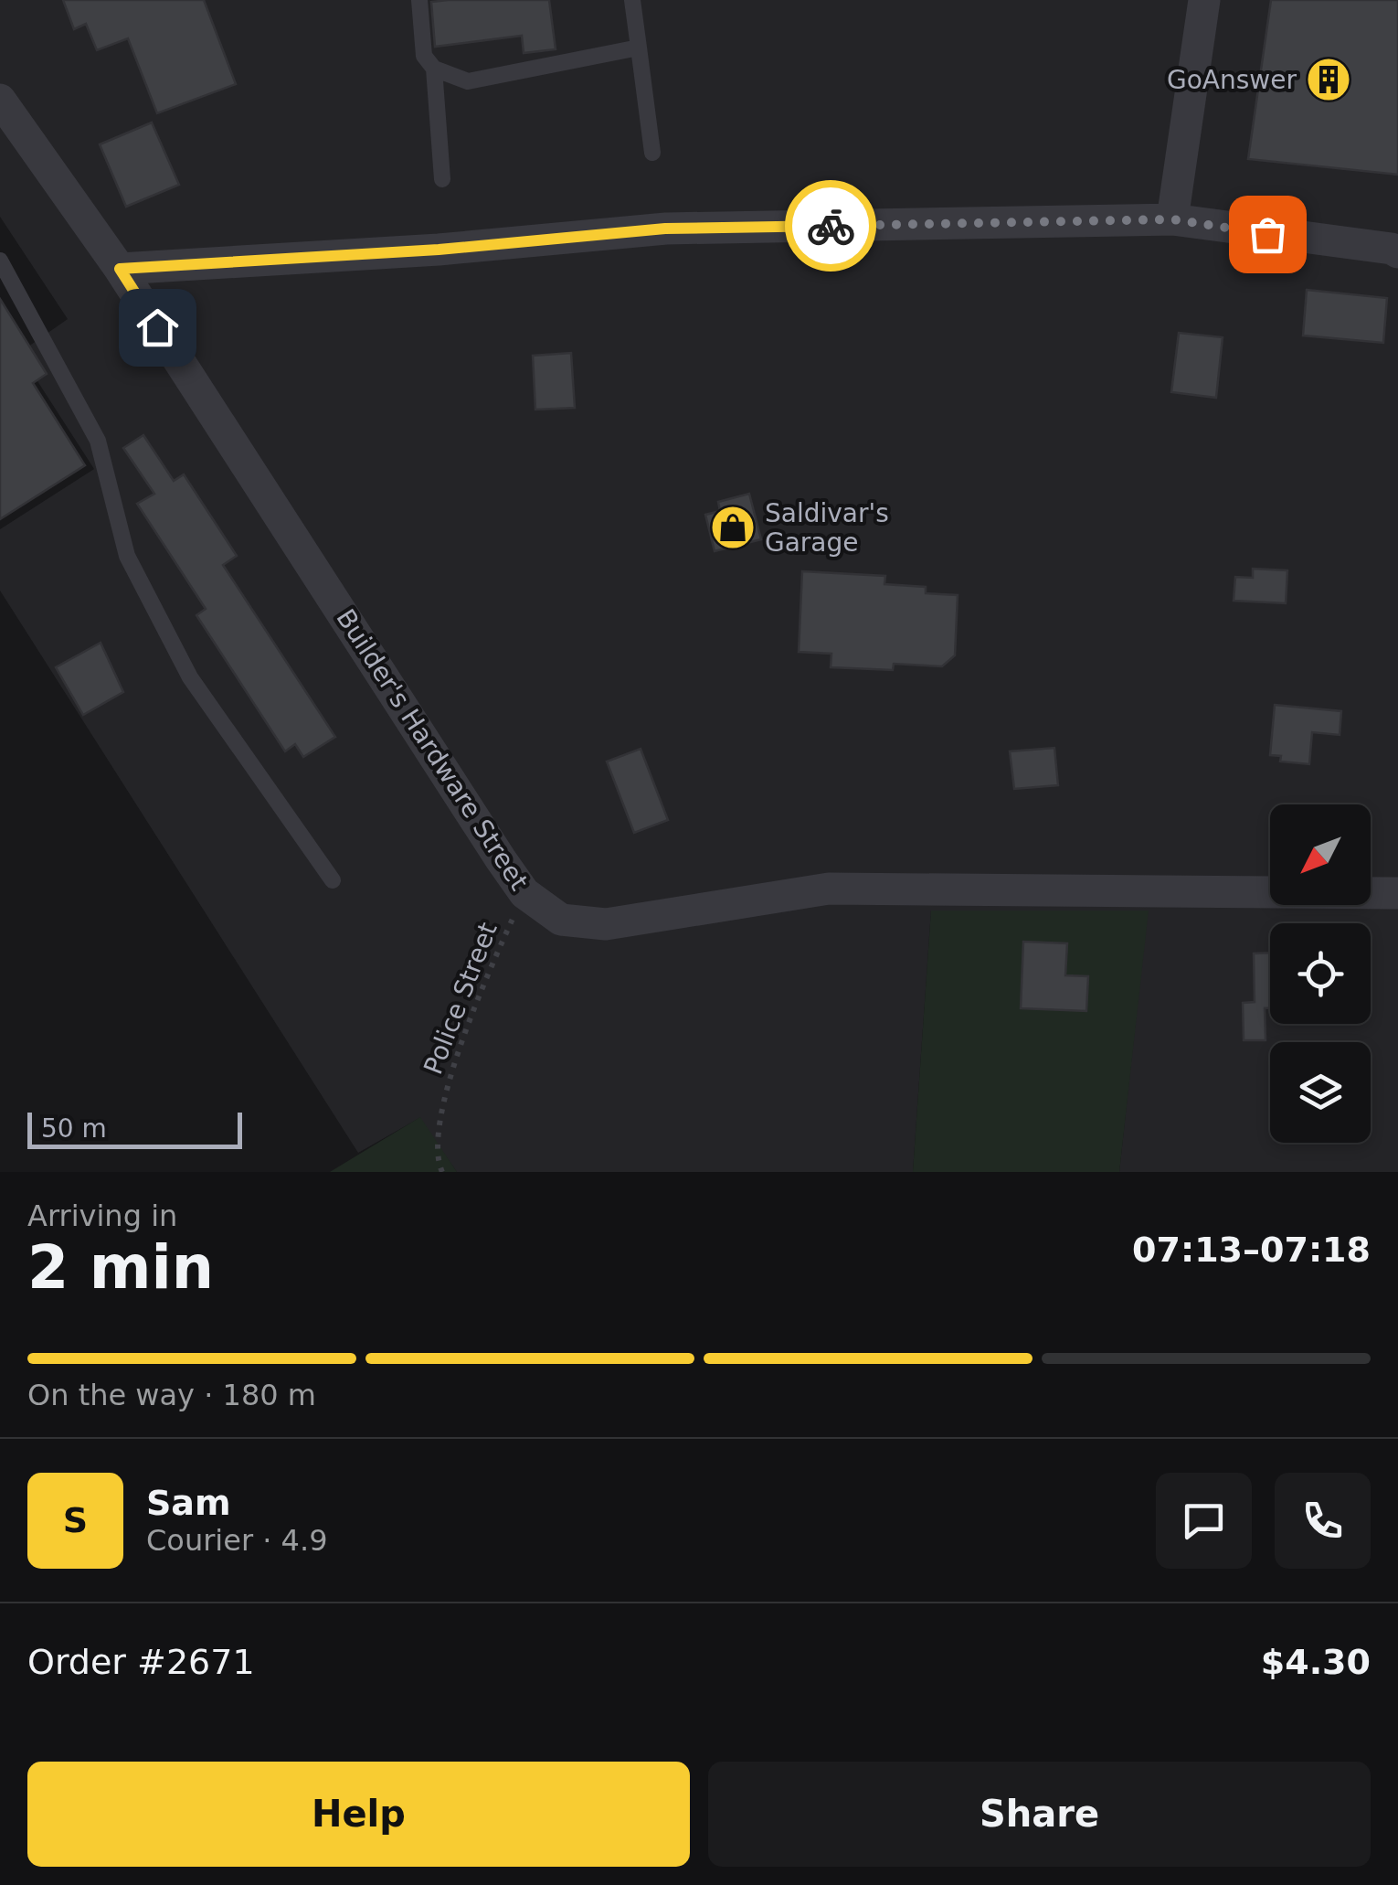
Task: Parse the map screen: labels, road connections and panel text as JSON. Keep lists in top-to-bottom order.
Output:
{
  "streets": {
    "street": ["Builder's Hardware Street"],
    "path": ["Police Street"]
  },
  "crossings": [
    ["Builder's Hardware Street", "Police Street"]
  ],
  "places": {
    "building": ["GoAnswer"],
    "shop": ["Saldivar's Garage"]
  },
  "scale_bar": "50 m",
  "north": "bottom left",
  "page": {
    "scale": "50 m",
    "heading": ["2 min", "Arriving in", "07:13–07:18"],
    "panel": [
      "Sam",
      "Courier · 4.9",
      "Order #2671",
      "$4.30"
    ],
    "bar": "On the way · 180 m",
    "round": "S",
    "buttons": ["Help", "Share"]
  }
}
